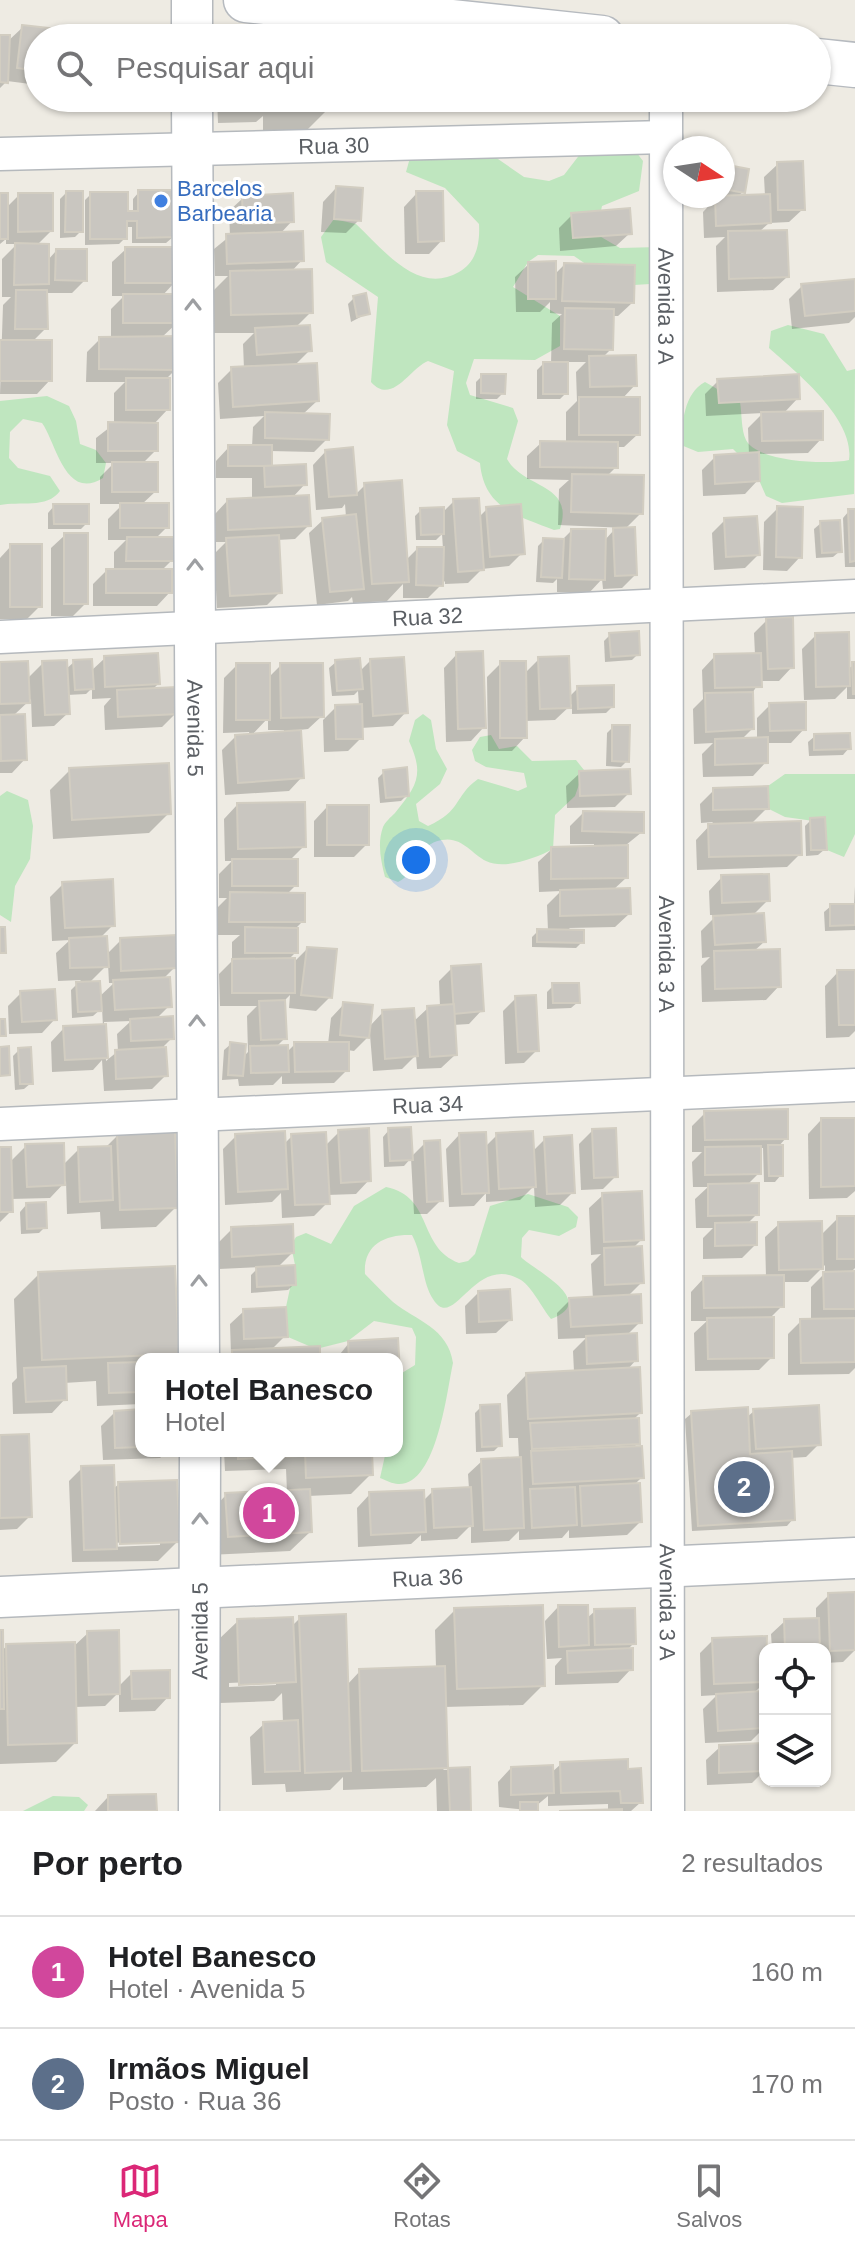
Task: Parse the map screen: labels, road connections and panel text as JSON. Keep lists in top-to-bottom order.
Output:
{
  "streets": {
    "street": [
      "Rua 30",
      "Avenida 3 A",
      "Rua 32",
      "Avenida 5",
      "Rua 34",
      "Rua 36"
    ]
  },
  "crossings": [
    ["Rua 30", "Avenida 5"],
    ["Avenida 3 A", "Rua 32"],
    ["Avenida 3 A", "Rua 34"],
    ["Avenida 3 A", "Rua 36"],
    ["Rua 32", "Avenida 5"],
    ["Avenida 5", "Rua 34"],
    ["Avenida 5", "Rua 36"]
  ],
  "one_way": ["Avenida 5"],
  "places": ["Barcelos Barbearia"],
  "north": "right",
  "page": {
    "search": "Pesquisar aqui",
    "popup": ["Hotel Banesco", "Hotel"],
    "pins": ["2", "1"],
    "heading": ["Por perto", "2 resultados"],
    "list": [
      {
        "mark": "1",
        "name": "Hotel Banesco",
        "note": "Hotel · Avenida 5",
        "value": "160 m"
      },
      {
        "mark": "2",
        "name": "Irmãos Miguel",
        "note": "Posto · Rua 36",
        "value": "170 m"
      }
    ],
    "nav": ["Mapa", "Rotas", "Salvos"]
  }
}
